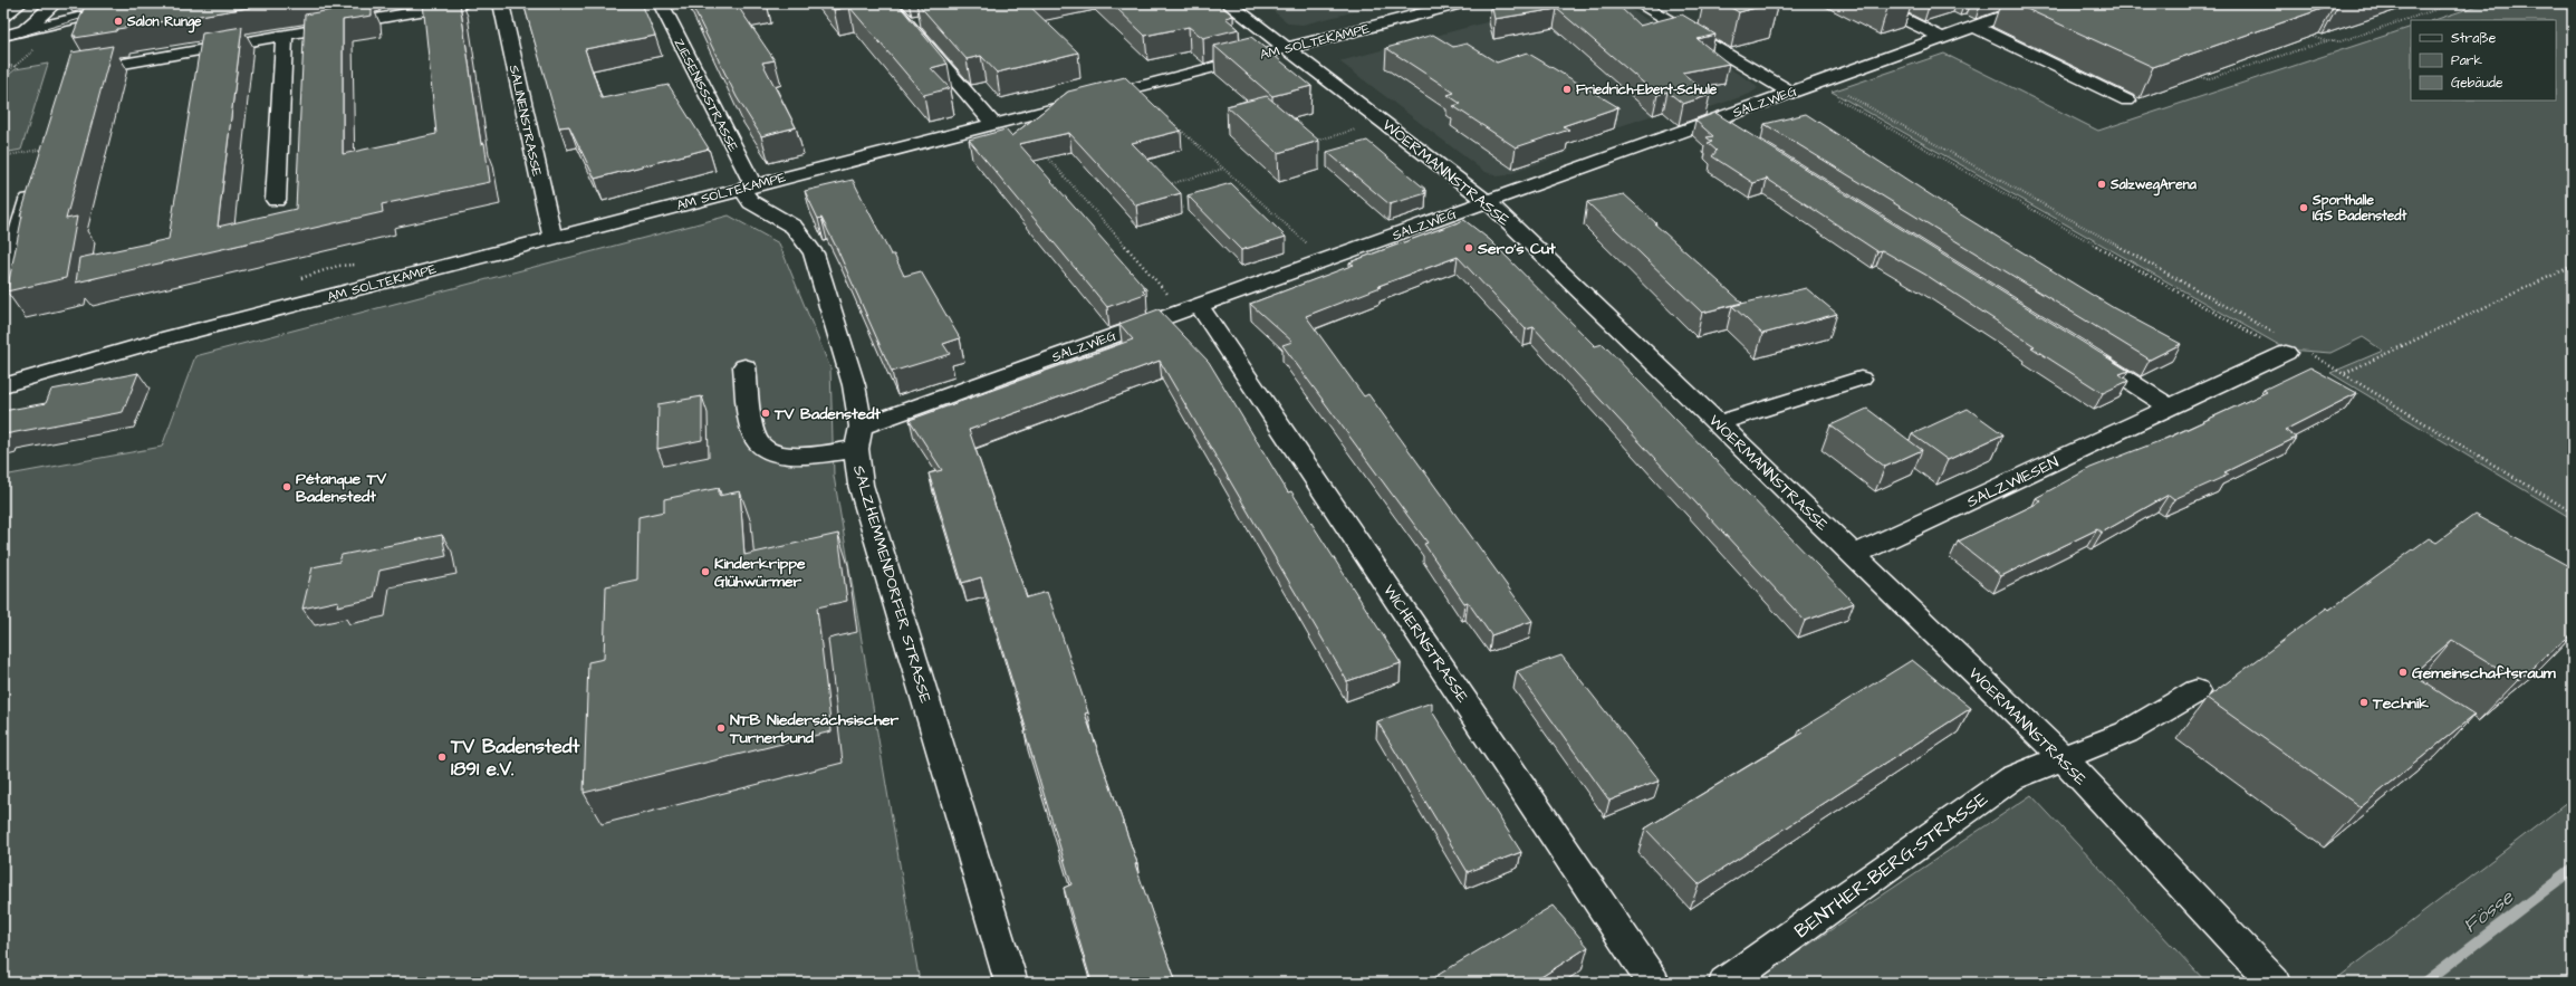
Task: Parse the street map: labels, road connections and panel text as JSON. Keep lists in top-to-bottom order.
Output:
{
  "streets": {
    "street": [
      "AM SOLTEKAMPE",
      "ZIESENISSSTRASSE",
      "SALZWEG",
      "SALINENSTRASSE",
      "WOERMANNSTRASSE",
      "SALZWIESEN",
      "SALZHEMMENDORFER STRASSE",
      "WICHERNSTRASSE",
      "BENTHER-BERG-STRASSE"
    ]
  },
  "crossings": [
    ["AM SOLTEKAMPE", "ZIESENISSSTRASSE"],
    ["AM SOLTEKAMPE", "SALINENSTRASSE"],
    ["AM SOLTEKAMPE", "WOERMANNSTRASSE"],
    ["AM SOLTEKAMPE", "SALZHEMMENDORFER STRASSE"],
    ["ZIESENISSSTRASSE", "SALZHEMMENDORFER STRASSE"],
    ["SALZWEG", "WOERMANNSTRASSE"],
    ["SALZWEG", "SALZHEMMENDORFER STRASSE"],
    ["SALZWEG", "WICHERNSTRASSE"],
    ["WOERMANNSTRASSE", "SALZWIESEN"],
    ["WOERMANNSTRASSE", "BENTHER-BERG-STRASSE"]
  ],
  "water": ["Fösse"],
  "places": [
    "Salon Runge",
    "Friedrich-Ebert-Schule",
    "SalzwegArena",
    "Sporthalle IGS Badenstedt",
    "Sero's Cut",
    "TV Badenstedt",
    "Pétanque TV Badenstedt",
    "Kinderkrippe Glühwürmer",
    "Gemeinschaftsraum",
    "Technik",
    "NTB Niedersächsischer Turnerbund",
    "TV Badenstedt 1891 e.V."
  ],
  "legend": ["Straße", "Park", "Gebäude"]
}
